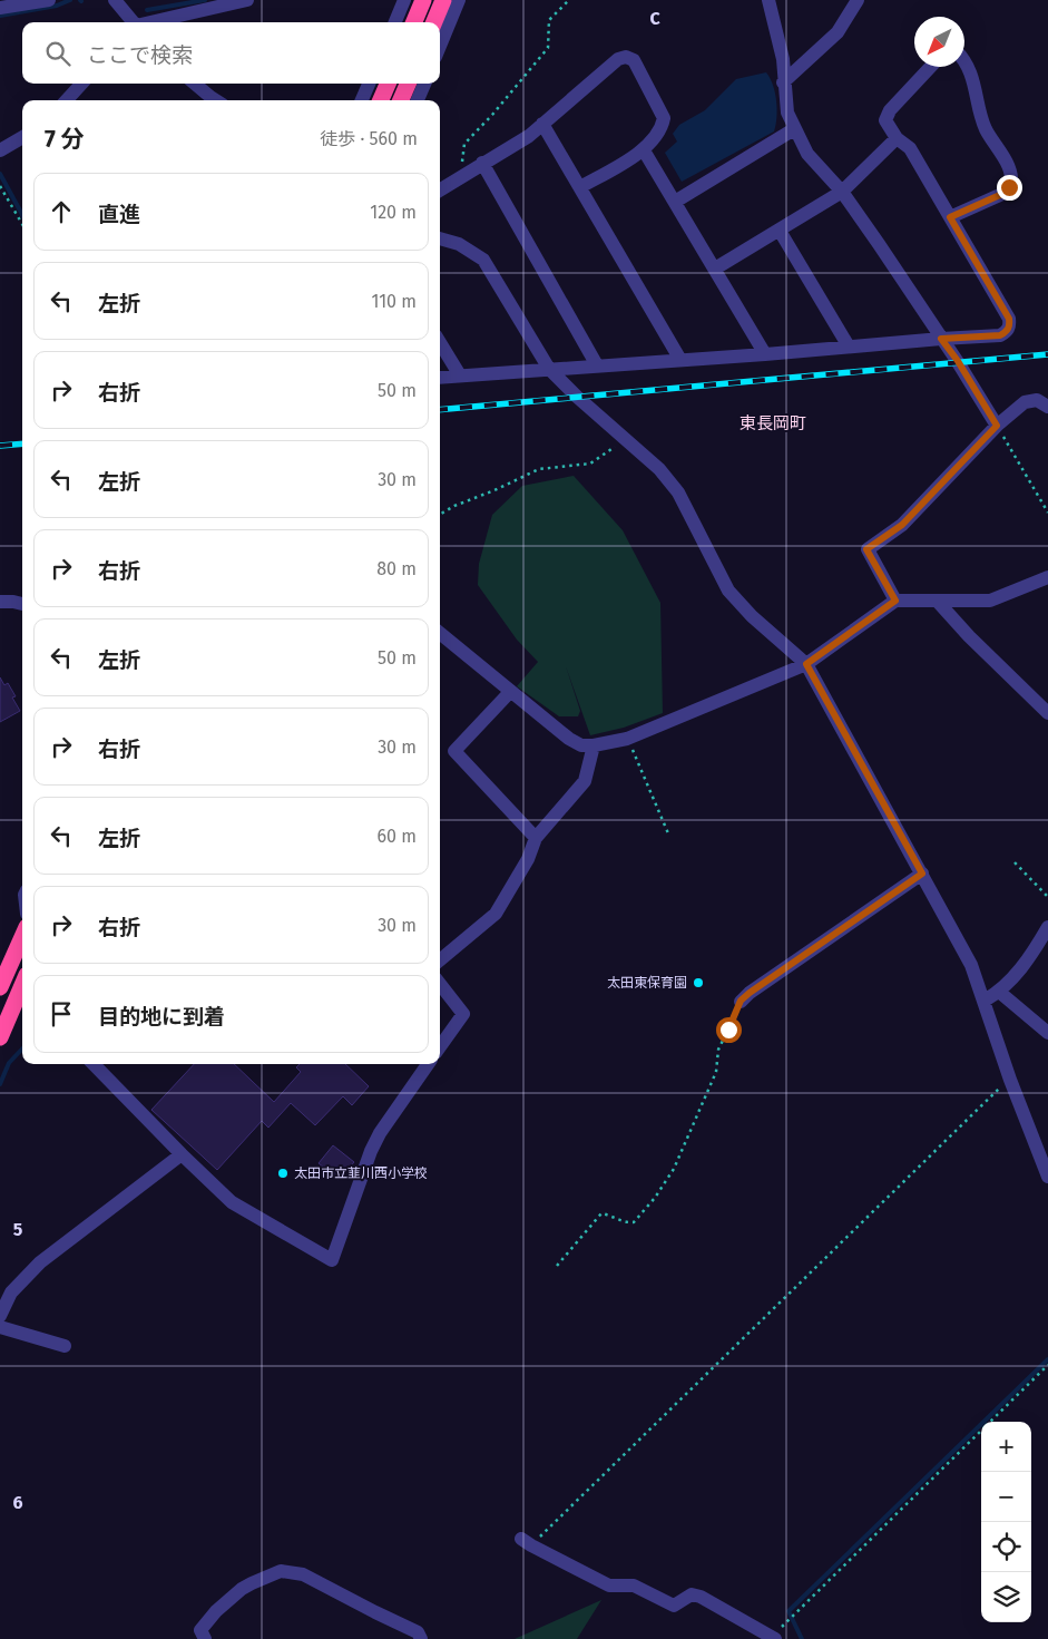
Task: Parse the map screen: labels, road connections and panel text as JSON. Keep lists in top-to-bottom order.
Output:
{
  "districts": ["東長岡町"],
  "places": ["太田東保育園", "太田市立韮川西小学校"],
  "north": "bottom left",
  "page": {
    "search": "ここで検索",
    "heading": ["7 分", "徒歩 · 560 m"],
    "list": [
      ["直進", "120 m"],
      ["左折", "110 m"],
      ["右折", "50 m"],
      ["左折", "30 m"],
      ["右折", "80 m"],
      ["左折", "50 m"],
      ["右折", "30 m"],
      ["左折", "60 m"],
      ["右折", "30 m"],
      "目的地に到着"
    ],
    "map_buttons": ["+", "−"]
  },
  "grid": {
    "columns": ["C"],
    "rows": ["5", "6"]
  }
}
